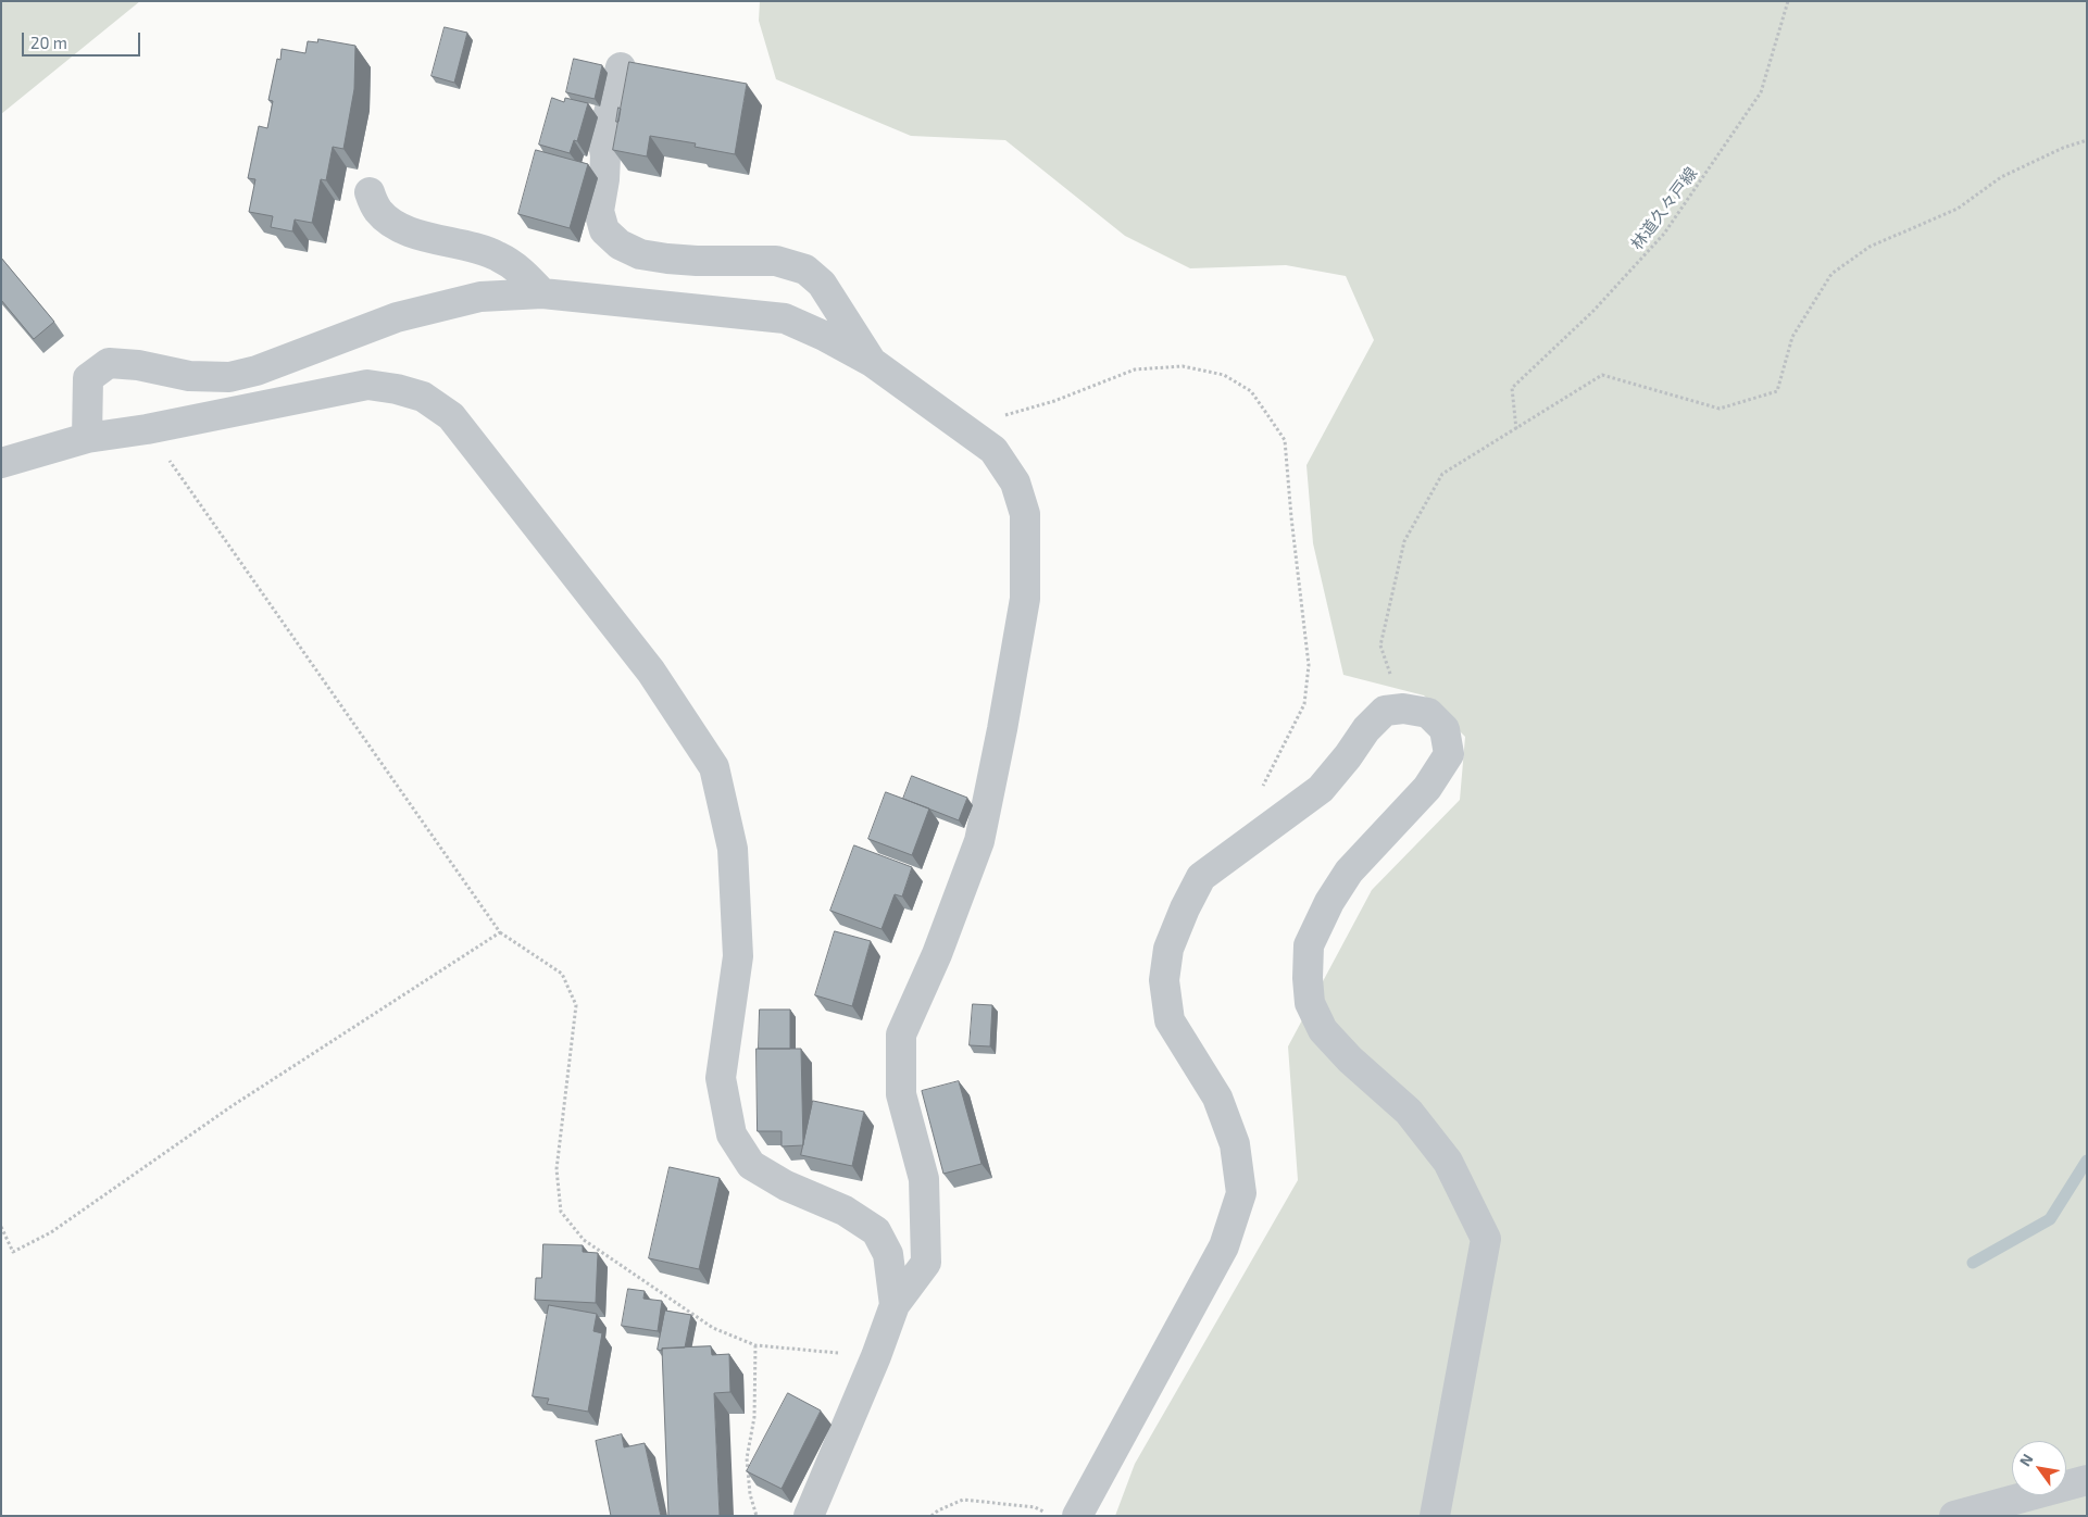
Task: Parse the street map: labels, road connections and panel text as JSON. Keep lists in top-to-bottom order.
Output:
{
  "streets": {
    "path": ["林道久々戸線"]
  },
  "scale_bar": "20 m",
  "north": "top left"
}
